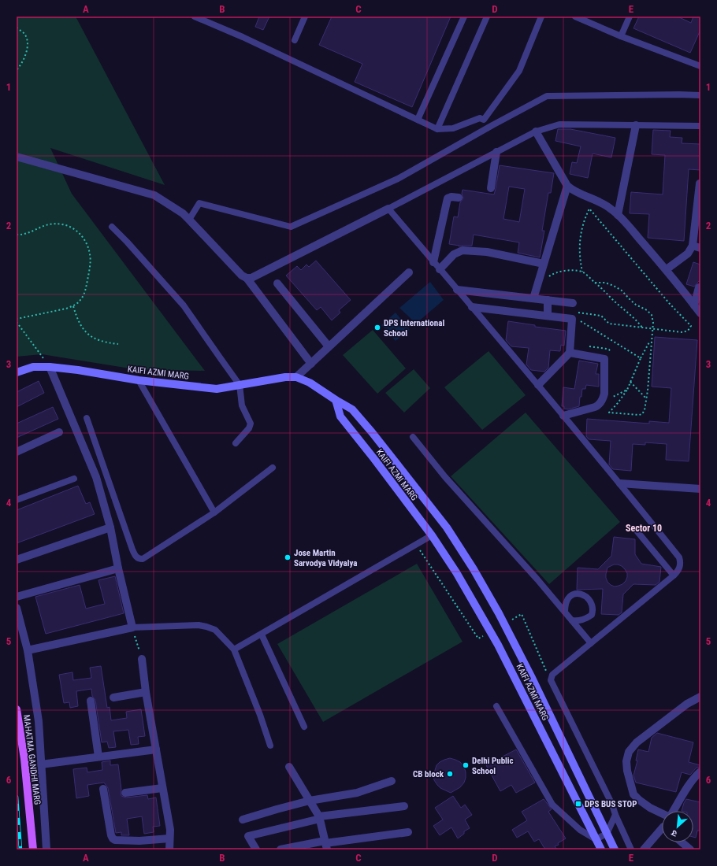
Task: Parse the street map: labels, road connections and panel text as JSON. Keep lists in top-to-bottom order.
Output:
{
  "streets": {
    "main road": ["MAHATMA GANDHI MARG"],
    "street": ["KAIFI AZMI MARG"]
  },
  "districts": ["Sector 10"],
  "places": {
    "other": [
      "DPS International School",
      "Jose Martin Sarvodya Vidyalya",
      "Delhi Public School",
      "CB block"
    ],
    "transit": ["DPS BUS STOP"]
  },
  "north": "bottom left",
  "grid": {
    "columns": [
      "A",
      "B",
      "C",
      "D",
      "E"
    ],
    "rows": [
      "1",
      "2",
      "3",
      "4",
      "5",
      "6"
    ]
  }
}
